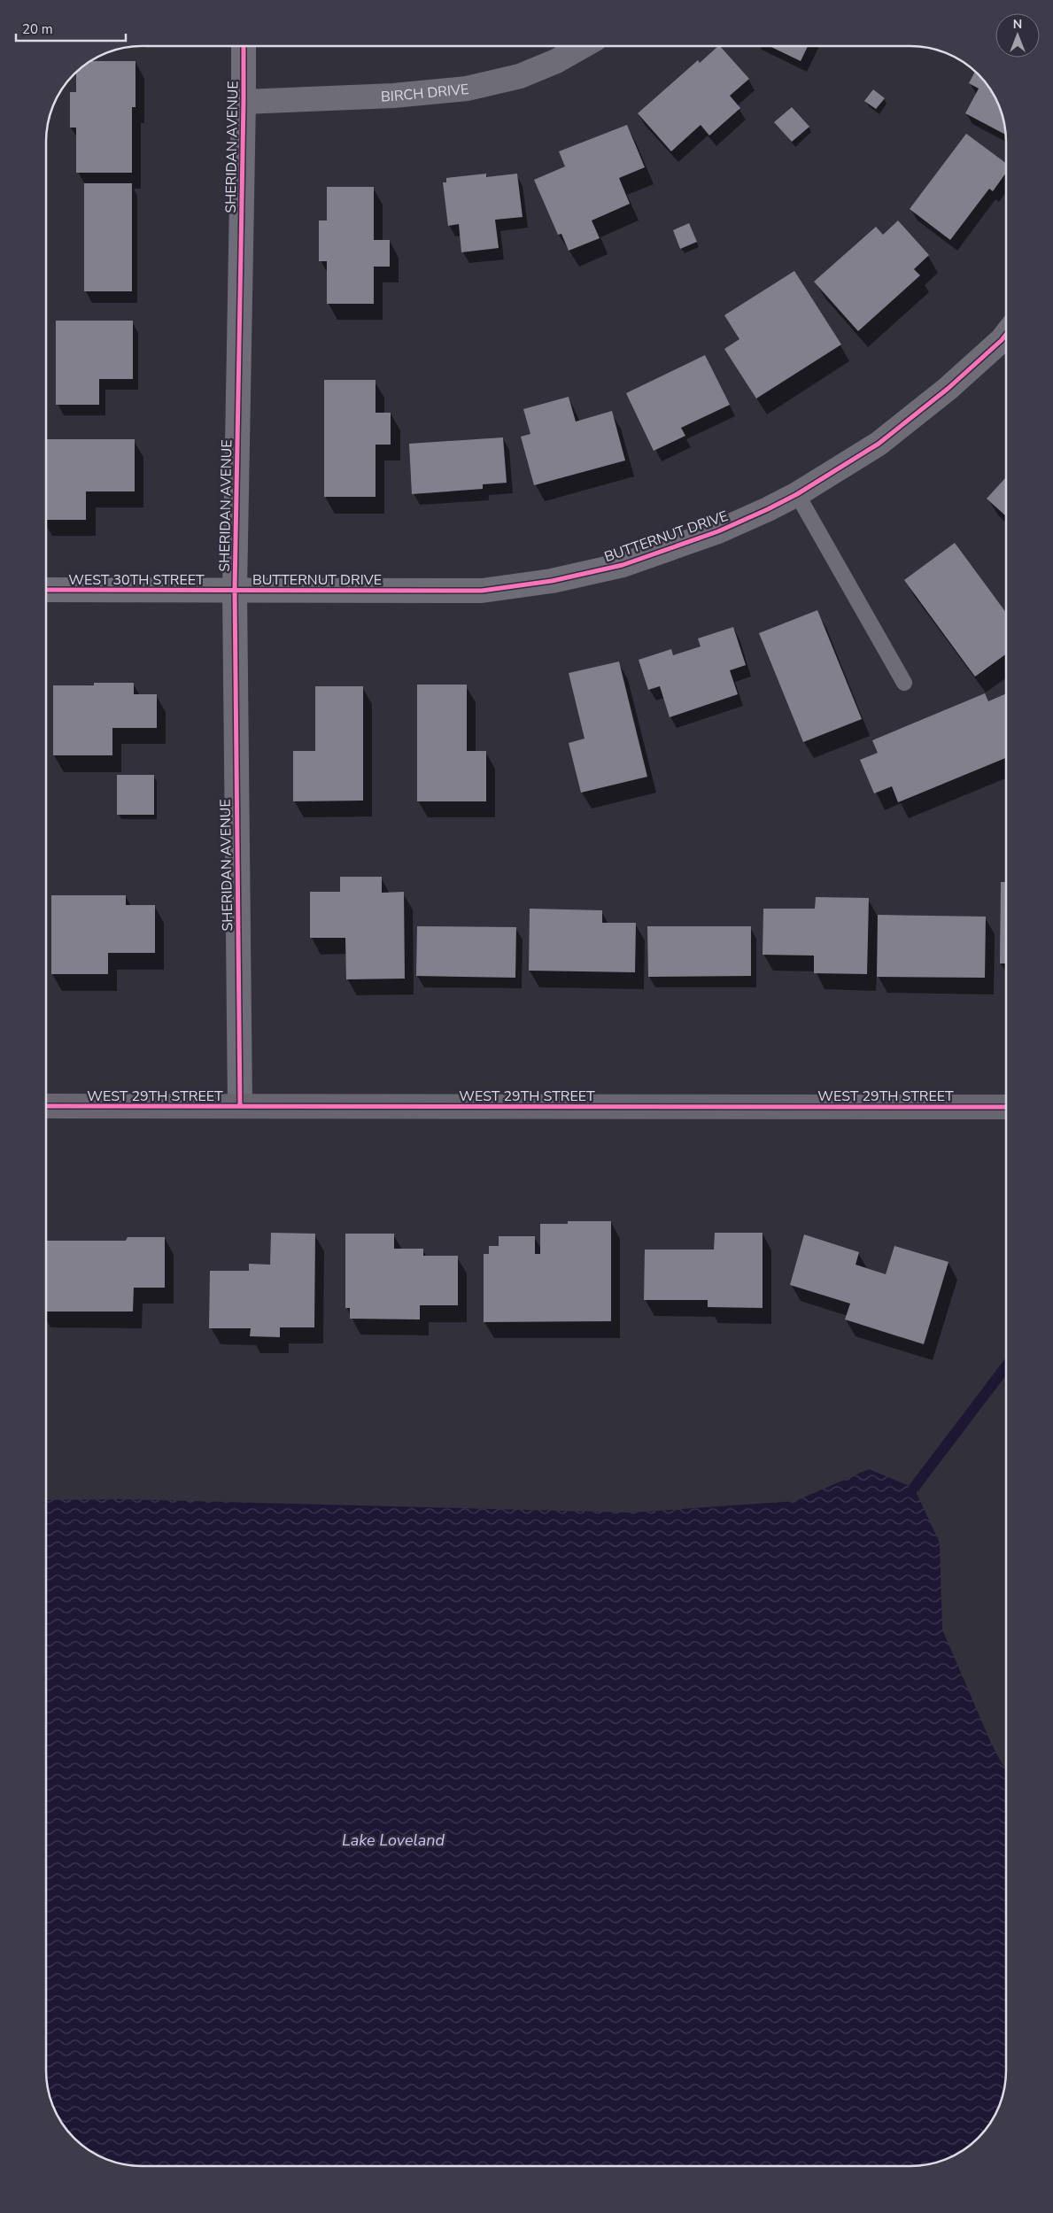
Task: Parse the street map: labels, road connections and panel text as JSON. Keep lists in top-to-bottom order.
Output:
{
  "streets": {
    "main road": ["WEST 29TH STREET"],
    "street": [
      "BIRCH DRIVE",
      "SHERIDAN AVENUE",
      "BUTTERNUT DRIVE",
      "WEST 30TH STREET"
    ]
  },
  "crossings": [
    ["BIRCH DRIVE", "SHERIDAN AVENUE"],
    ["SHERIDAN AVENUE", "BUTTERNUT DRIVE"],
    ["SHERIDAN AVENUE", "WEST 30TH STREET"],
    ["SHERIDAN AVENUE", "WEST 29TH STREET"],
    ["BUTTERNUT DRIVE", "WEST 30TH STREET"]
  ],
  "water": ["Lake Loveland"],
  "scale_bar": "20 m",
  "north": "top"
}
